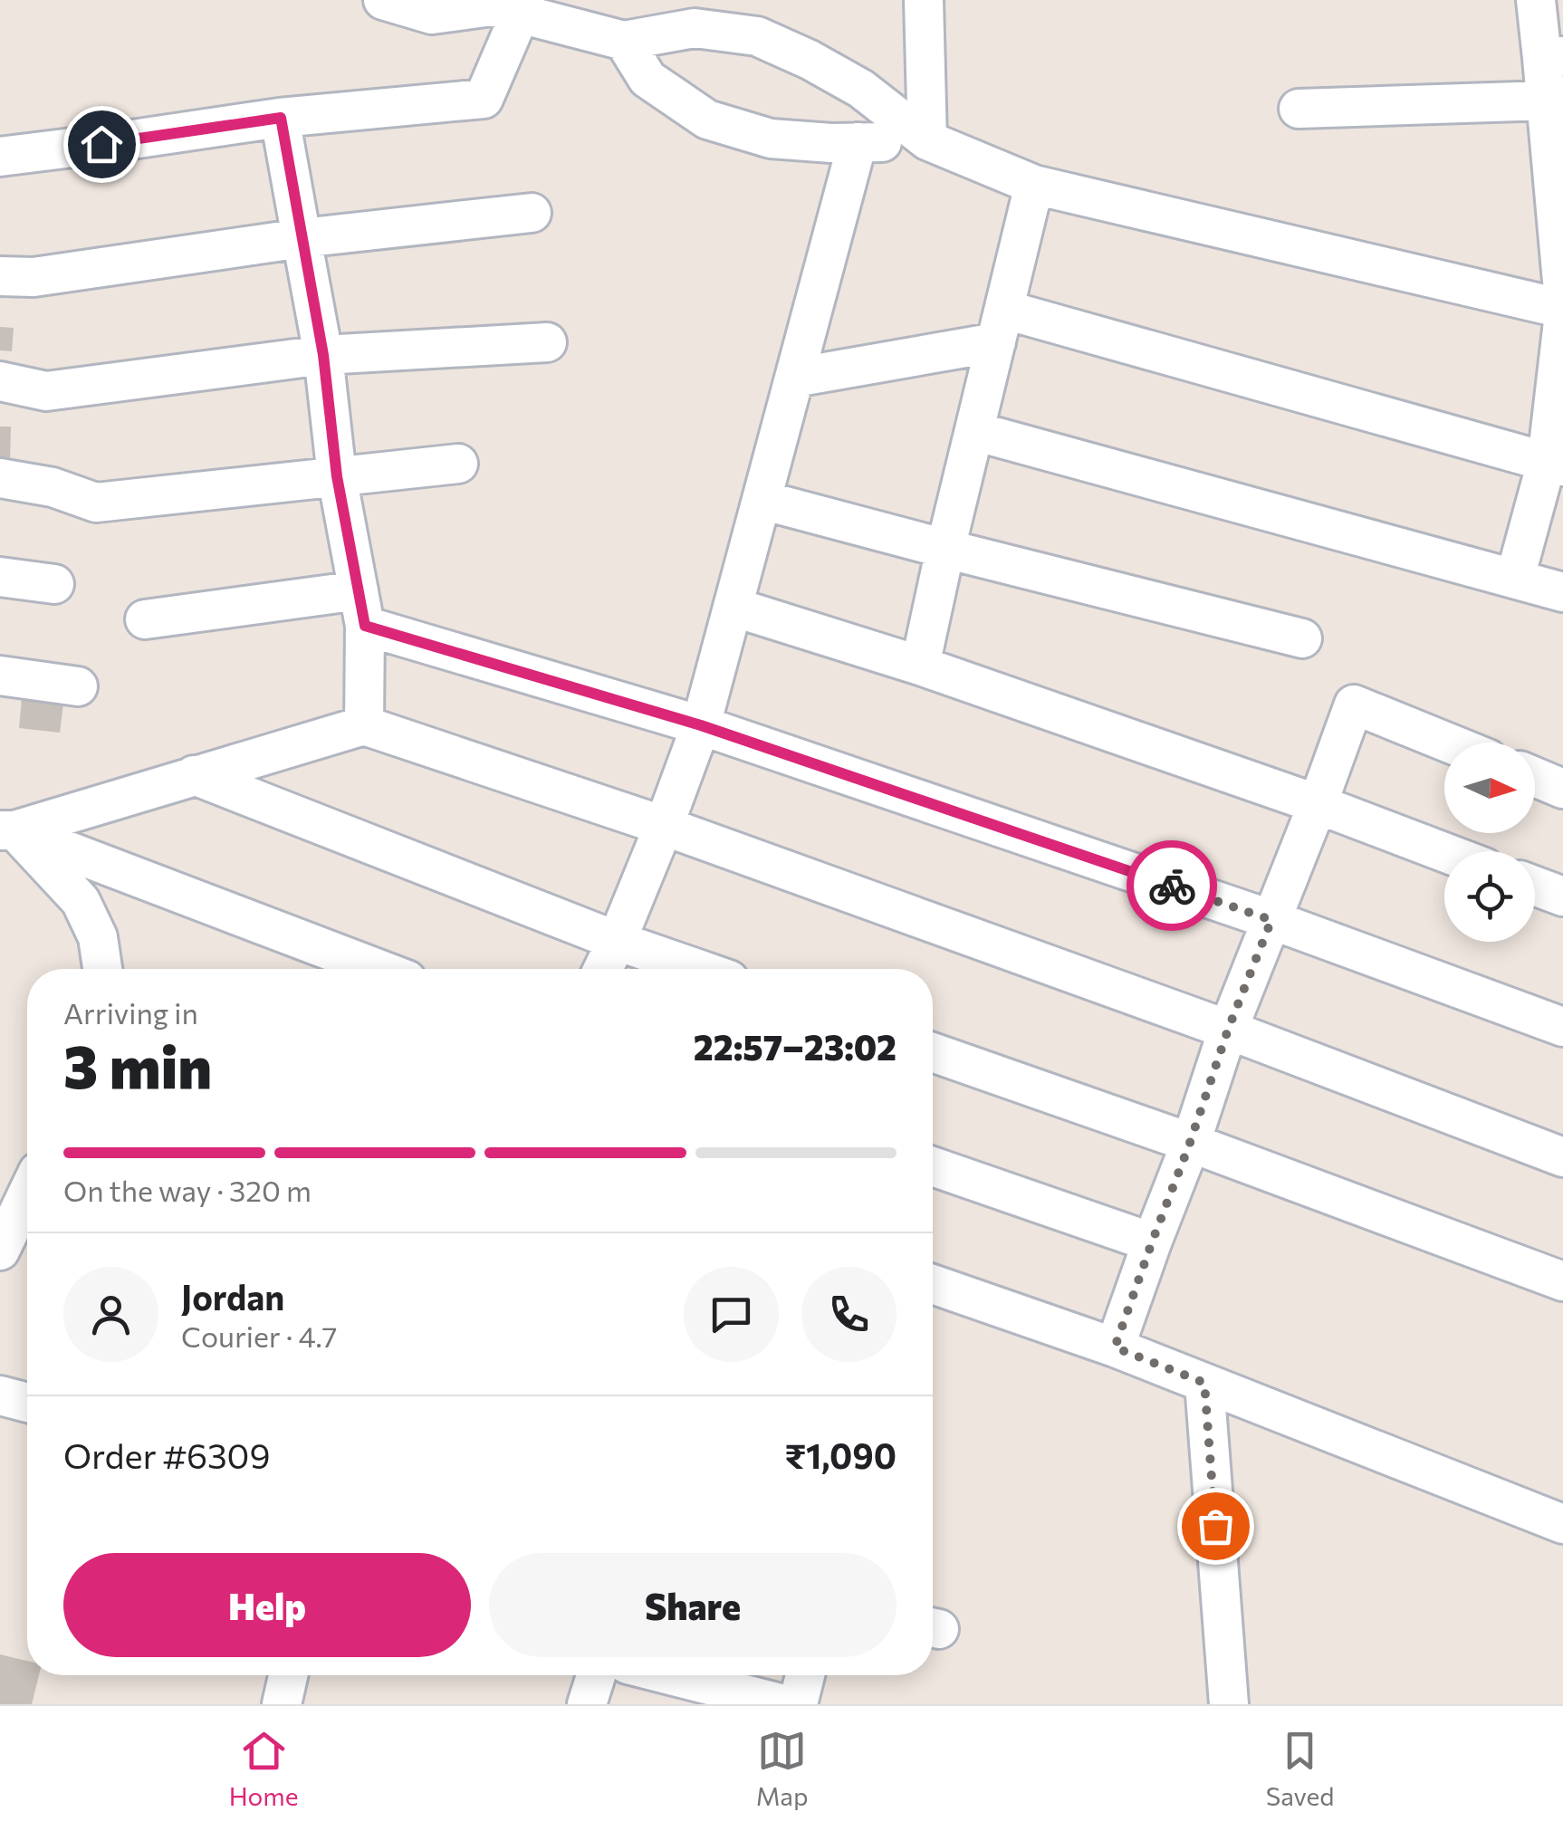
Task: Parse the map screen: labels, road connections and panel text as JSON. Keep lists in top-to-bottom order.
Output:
{
  "north": "right",
  "page": {
    "heading": ["3 min", "Arriving in", "22:57–23:02"],
    "panel": [
      "Jordan",
      "Courier · 4.7",
      "Order #6309",
      "₹1,090"
    ],
    "bar": "On the way · 320 m",
    "buttons": ["Help", "Share"],
    "tabs": ["Home", "Map", "Saved"]
  }
}
